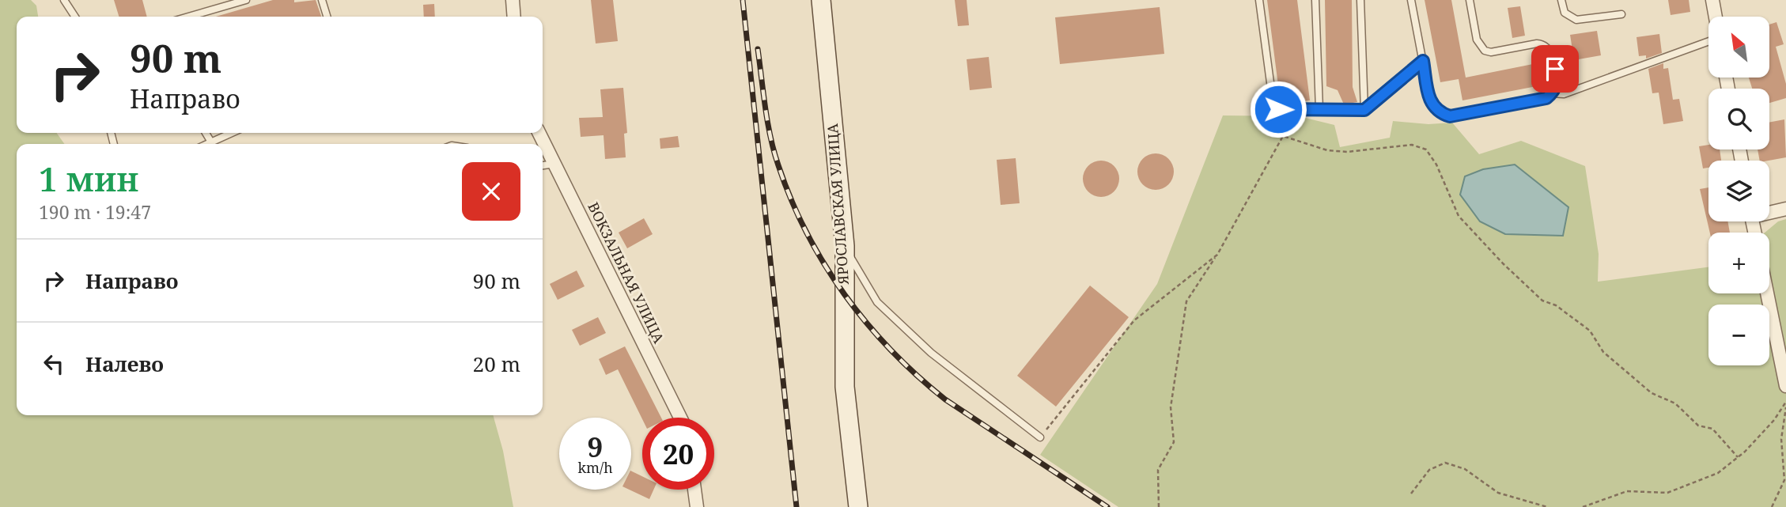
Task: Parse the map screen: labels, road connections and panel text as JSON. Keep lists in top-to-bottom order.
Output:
{
  "streets": {
    "main road": ["ЯРОСЛАВСКАЯ УЛИЦА"],
    "street": ["ВОКЗАЛЬНАЯ УЛИЦА"]
  },
  "north": "top left",
  "page": {
    "map_buttons": ["+", "−"],
    "turn": ["90 m", "Направо"],
    "heading": ["1 мин", "190 m · 19:47"],
    "list": [
      {
        "name": "Направо",
        "value": "90 m"
      },
      {
        "name": "Налево",
        "value": "20 m"
      }
    ],
    "speed": "9 km/h",
    "limit": "20"
  }
}
